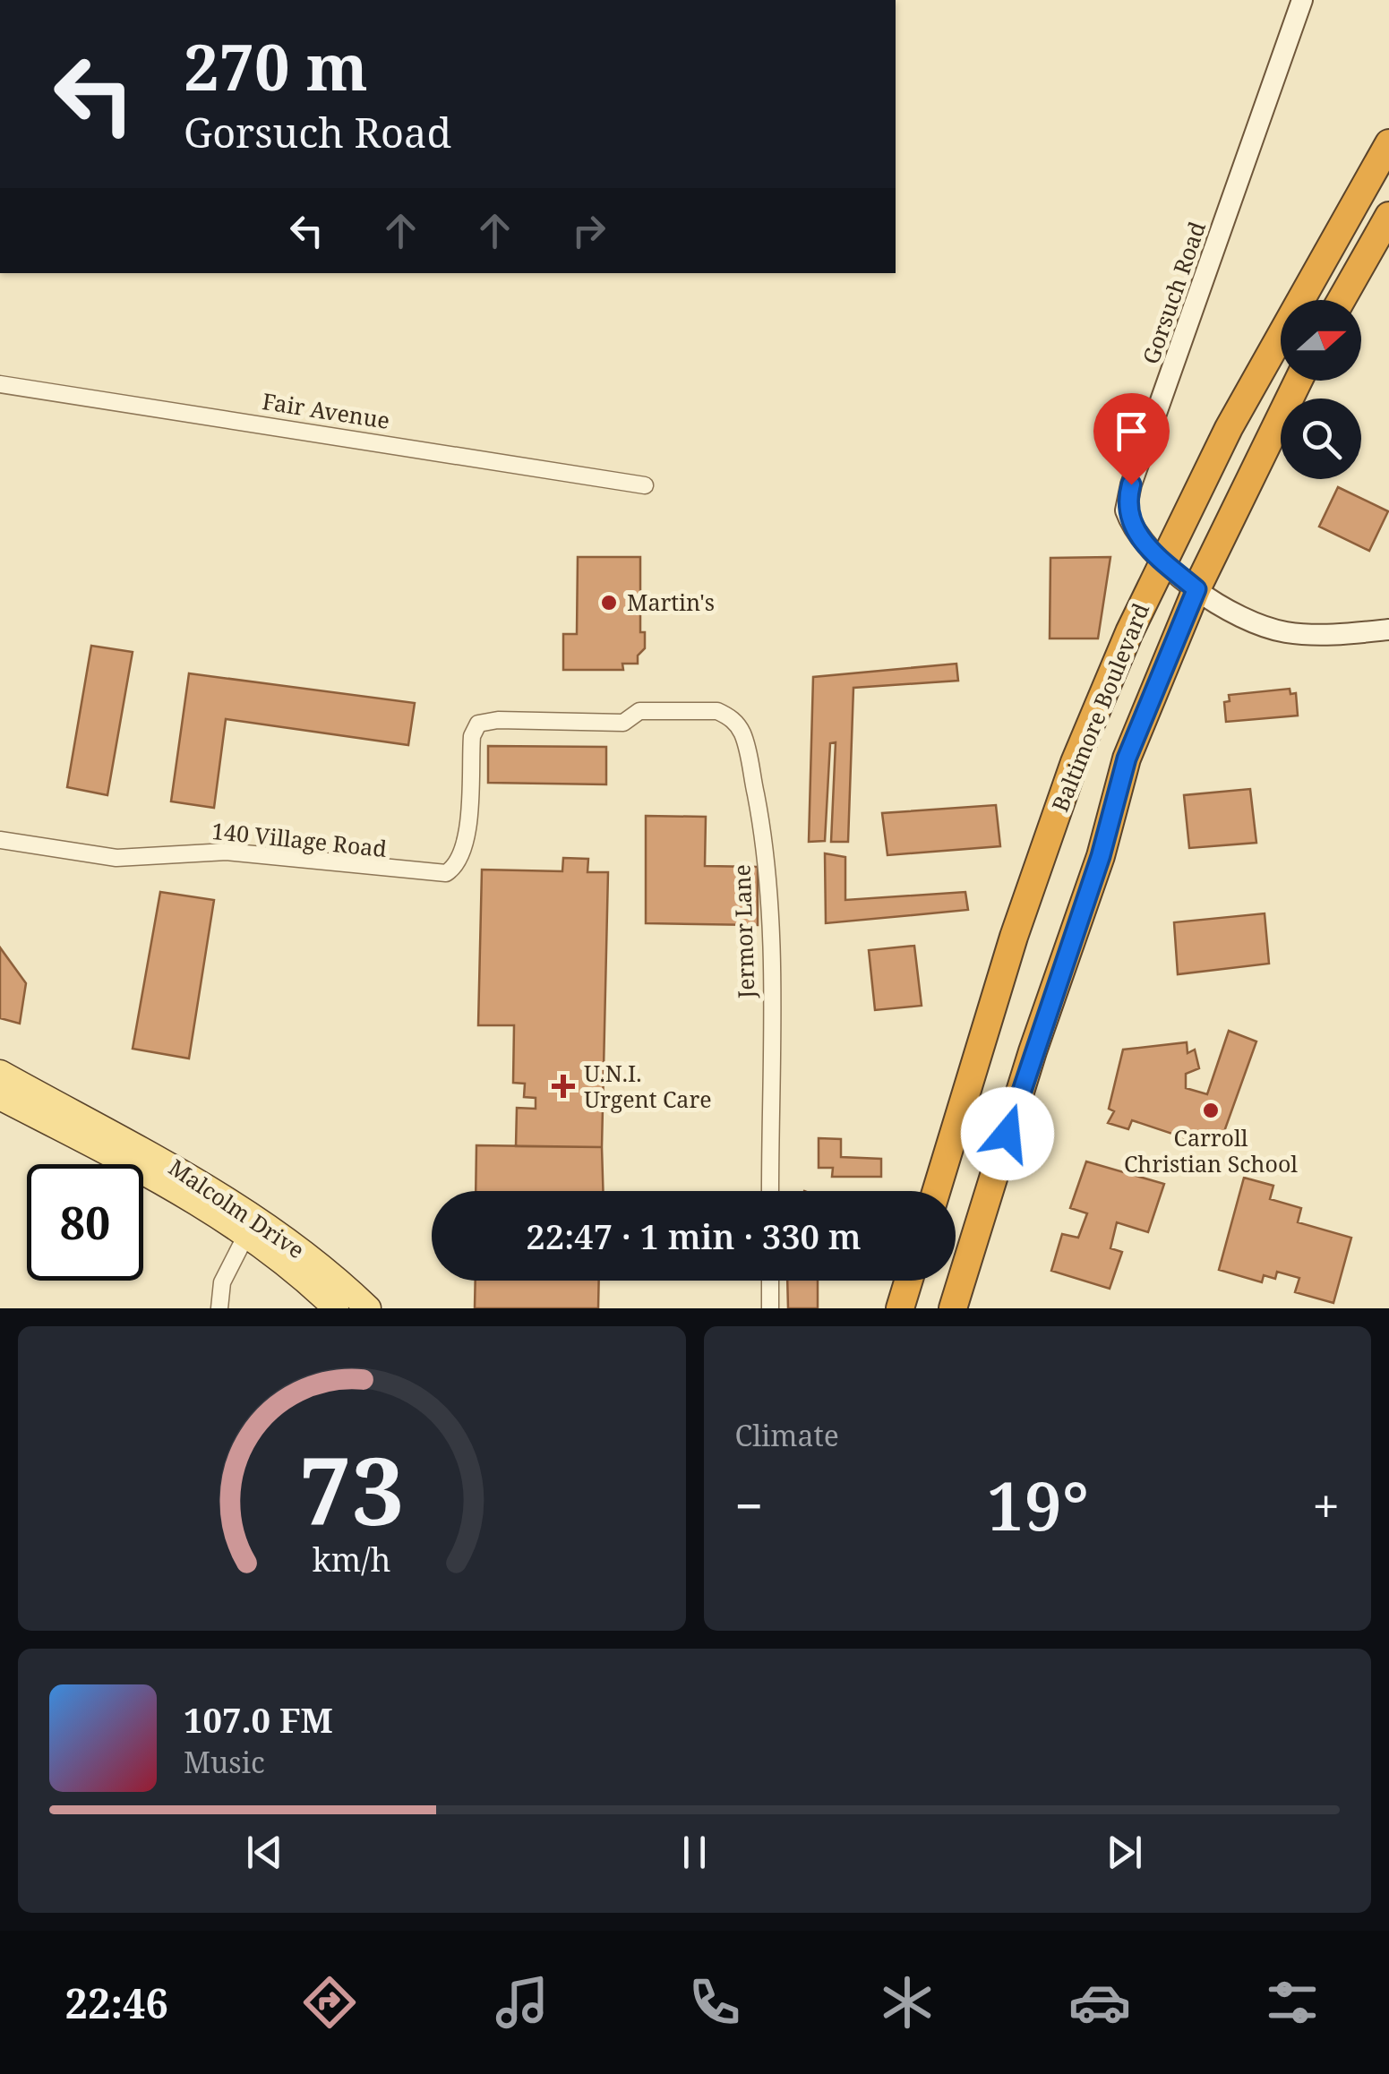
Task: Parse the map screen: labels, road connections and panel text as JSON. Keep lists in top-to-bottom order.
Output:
{
  "streets": {
    "highway": ["Baltimore Boulevard"],
    "main road": ["Malcolm Drive"],
    "street": [
      "Gorsuch Road",
      "Fair Avenue",
      "140 Village Road",
      "Jermor Lane"
    ]
  },
  "crossings": [
    ["Gorsuch Road", "Baltimore Boulevard"],
    ["140 Village Road", "Jermor Lane"]
  ],
  "places": {
    "other": ["Martin's", "Carroll Christian School"],
    "health": ["U.N.I. Urgent Care"]
  },
  "north": "right",
  "page": {
    "turn": ["270 m", "Gorsuch Road"],
    "limit": "80",
    "trip": "22:47 · 1 min · 330 m",
    "tile": "Climate",
    "heat": ["−", "19°", "+"],
    "song": ["107.0 FM", "Music"],
    "tabs": "22:46",
    "gauge": ["73", "km/h"]
  }
}
